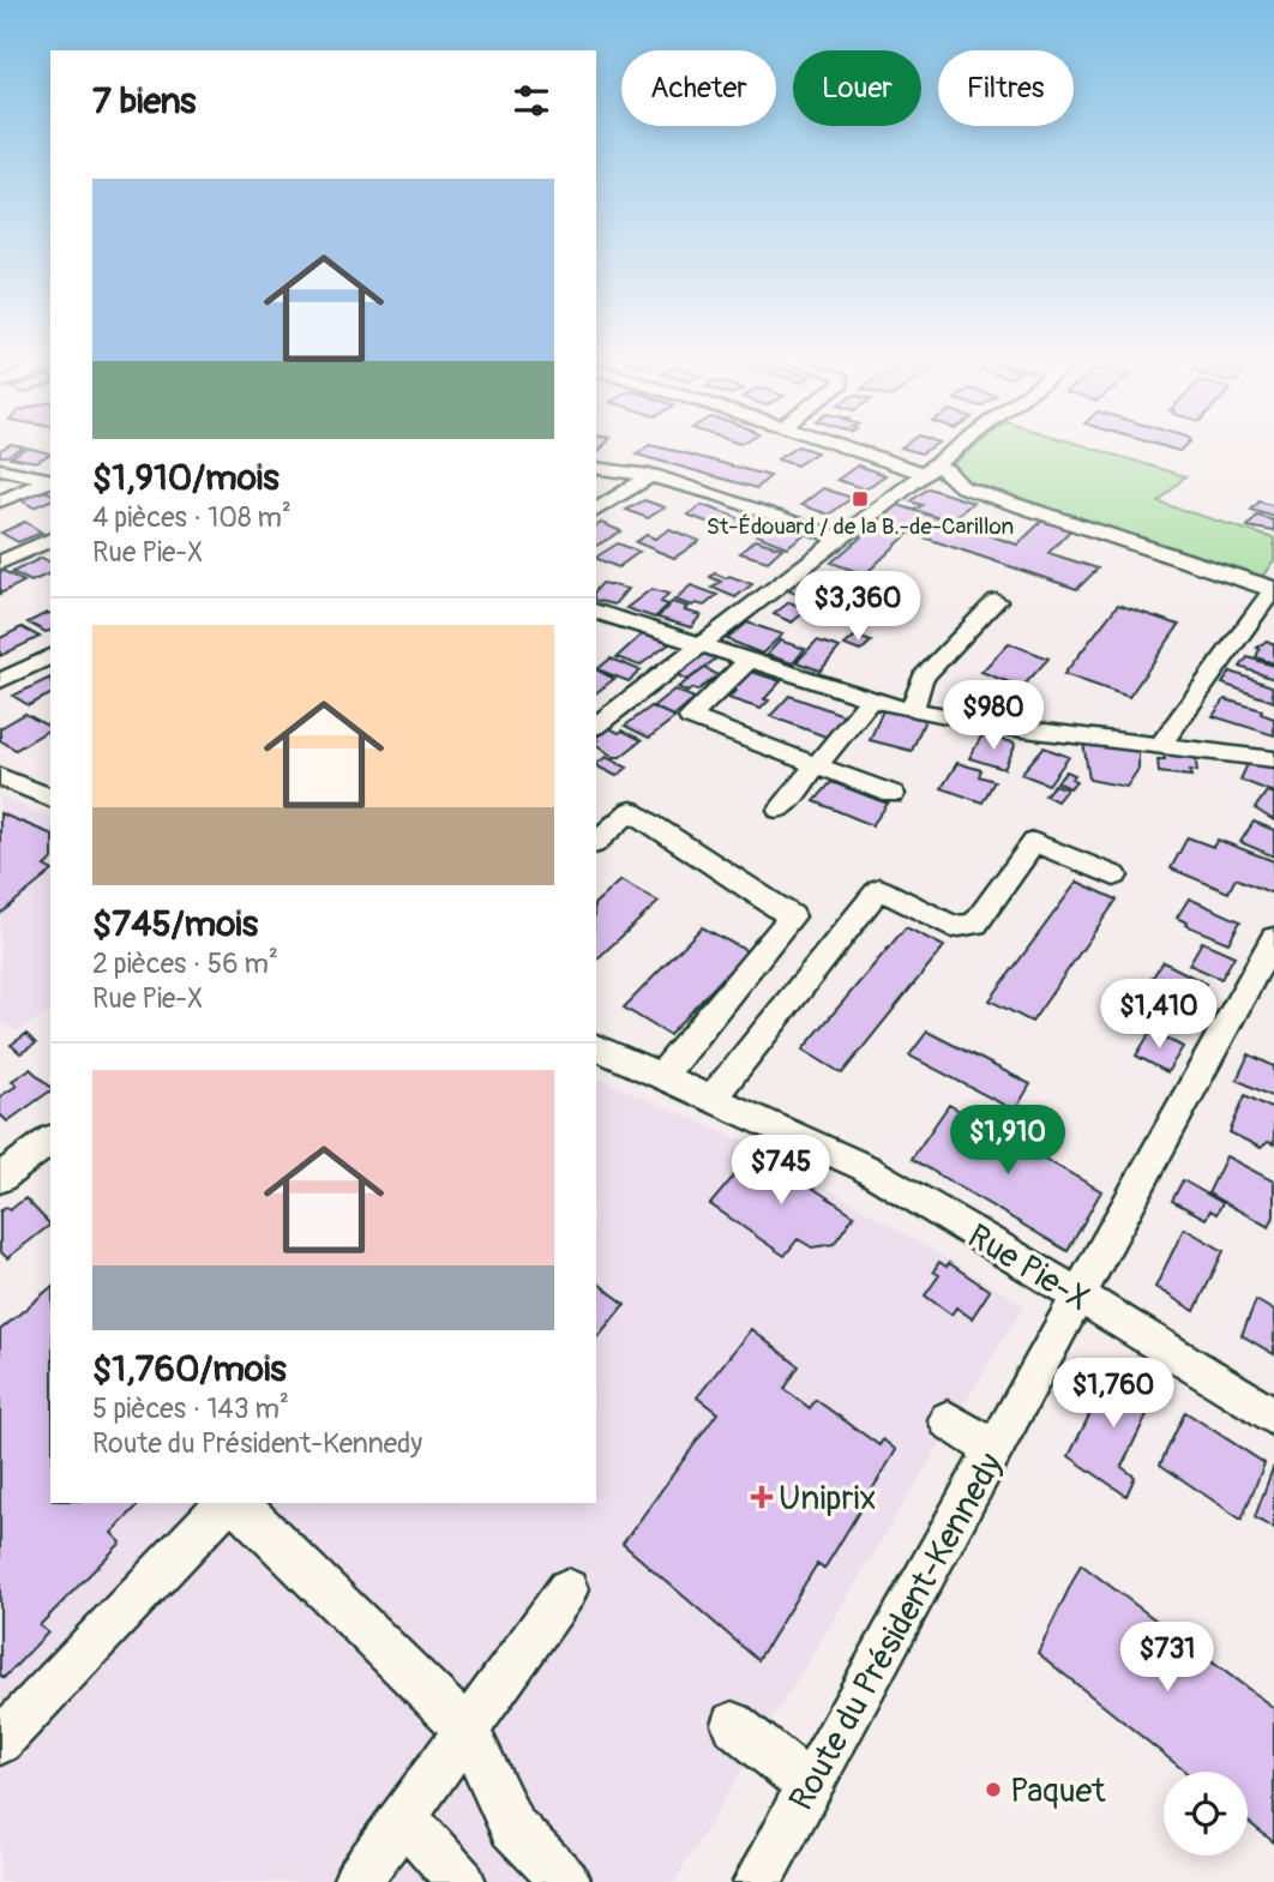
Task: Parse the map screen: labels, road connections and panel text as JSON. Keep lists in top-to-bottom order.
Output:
{
  "streets": {
    "street": ["Rue Pie-X", "Route du Président-Kennedy"]
  },
  "crossings": [
    ["Rue Pie-X", "Route du Président-Kennedy"]
  ],
  "places": {
    "transit": ["St-Édouard / de la B.-de-Carillon"],
    "health": ["Uniprix"],
    "other": ["Paquet"]
  },
  "page": {
    "chip": ["Acheter", "Louer", "Filtres"],
    "heading": "7 biens",
    "list": [
      {
        "name": "$1,910/mois",
        "note": "4 pièces · 108 m² · Rue Pie-X"
      },
      {
        "name": "$745/mois",
        "note": "2 pièces · 56 m² · Rue Pie-X"
      },
      {
        "name": "$1,760/mois",
        "note": "5 pièces · 143 m² · Route du Président-Kennedy"
      }
    ],
    "price": [
      "$3,360",
      "$980",
      "$1,410",
      "$1,910",
      "$745",
      "$1,760",
      "$731"
    ]
  }
}
